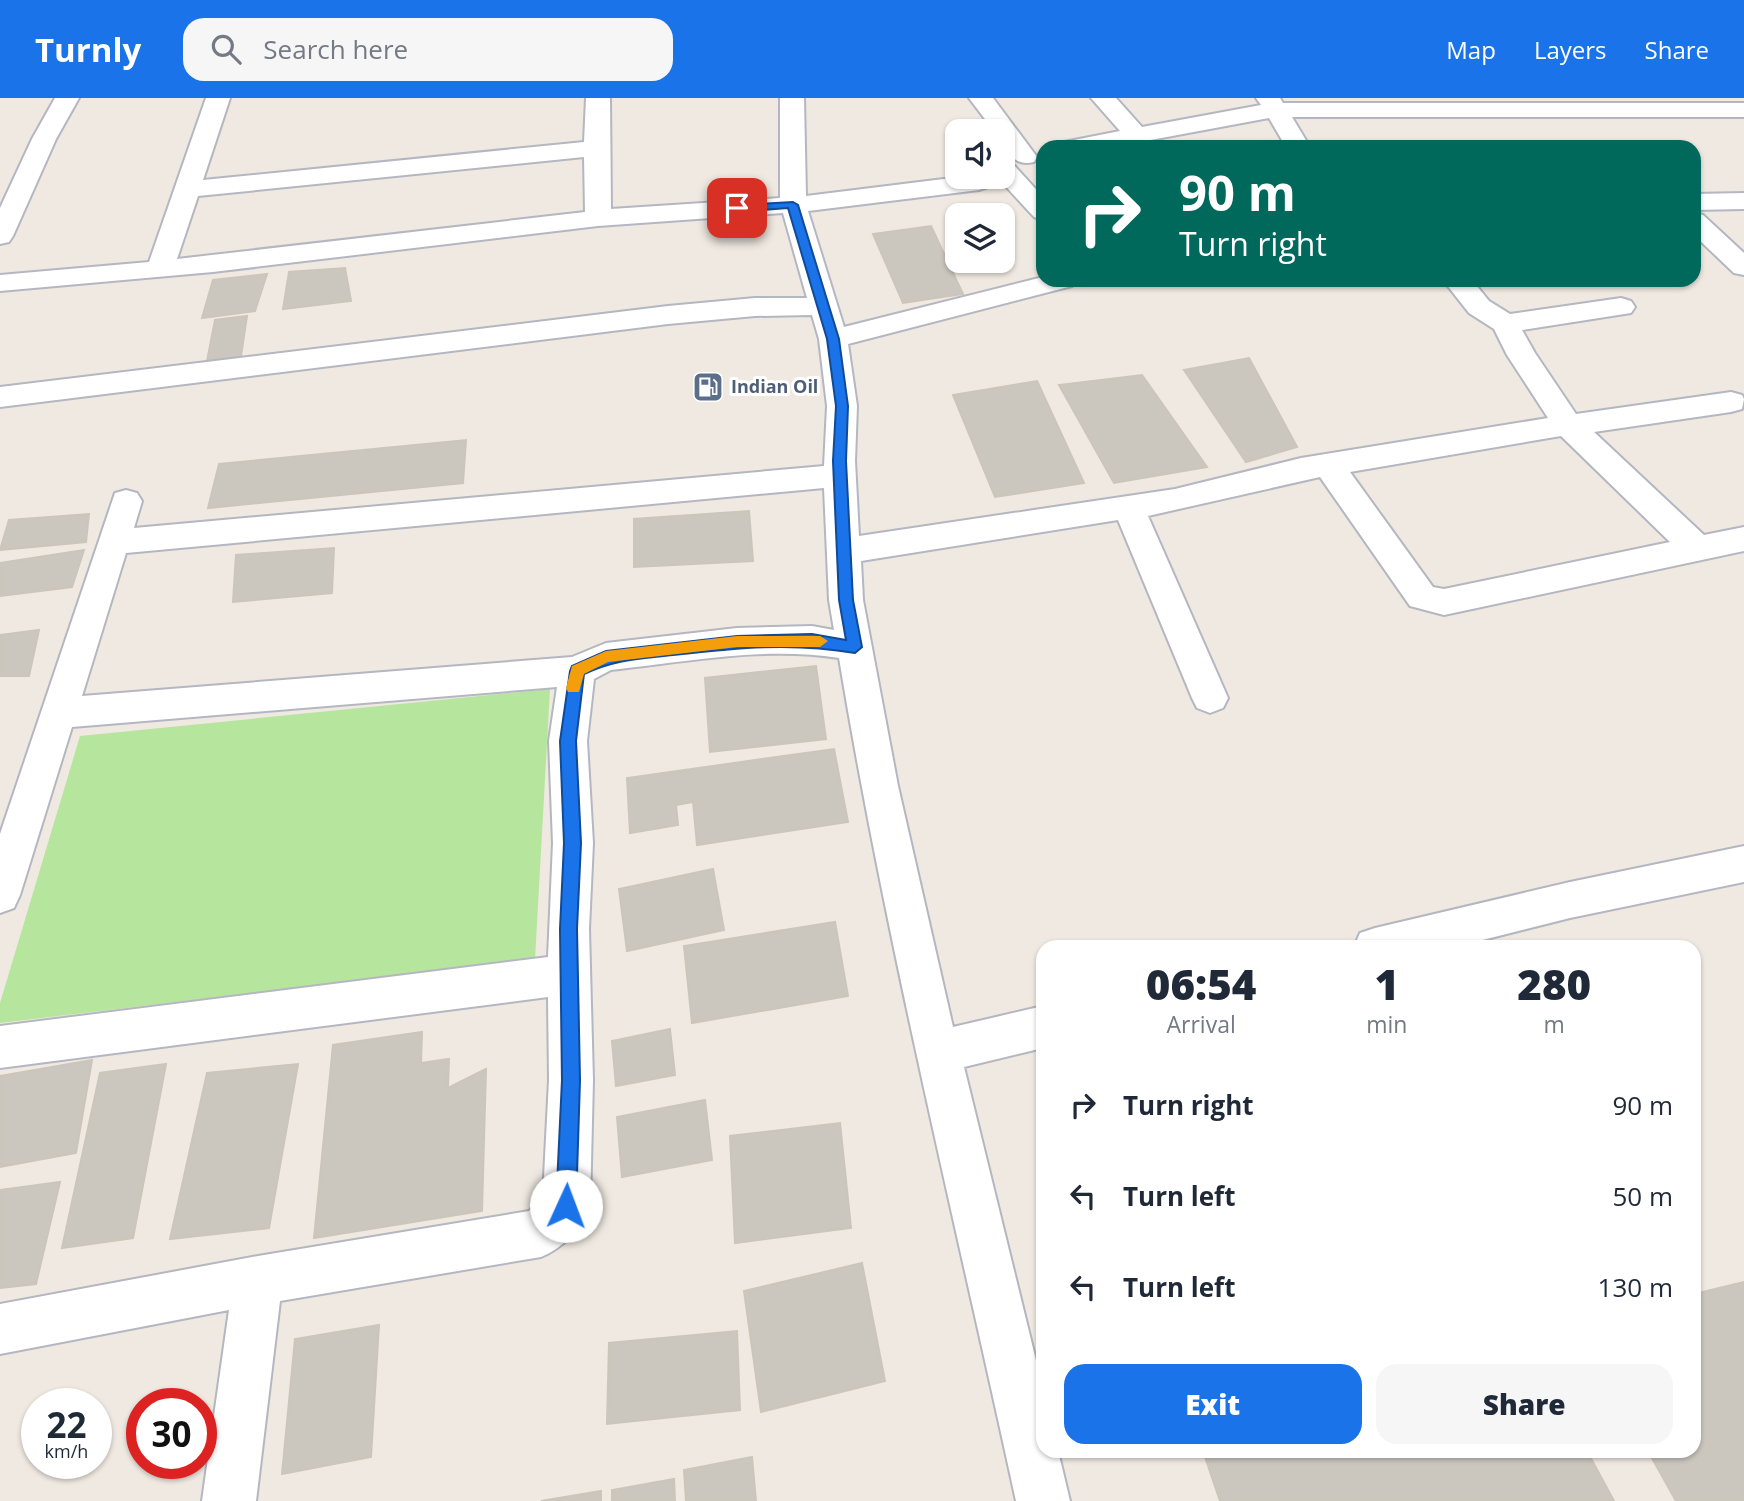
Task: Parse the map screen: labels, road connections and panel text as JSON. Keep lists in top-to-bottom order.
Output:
{
  "places": {
    "fuel station": ["Indian Oil"]
  },
  "page": {
    "header": "Turnly",
    "search": "Search here",
    "nav": ["Map", "Layers", "Share"],
    "turn": ["90 m", "Turn right"],
    "eta": [
      "06:54",
      "Arrival",
      "1",
      "min",
      "280",
      "m"
    ],
    "list": [
      {
        "name": "Turn right",
        "value": "90 m"
      },
      {
        "name": "Turn left",
        "value": "50 m"
      },
      {
        "name": "Turn left",
        "value": "130 m"
      }
    ],
    "buttons": ["Exit", "Share"],
    "speed": "22 km/h",
    "limit": "30"
  }
}
